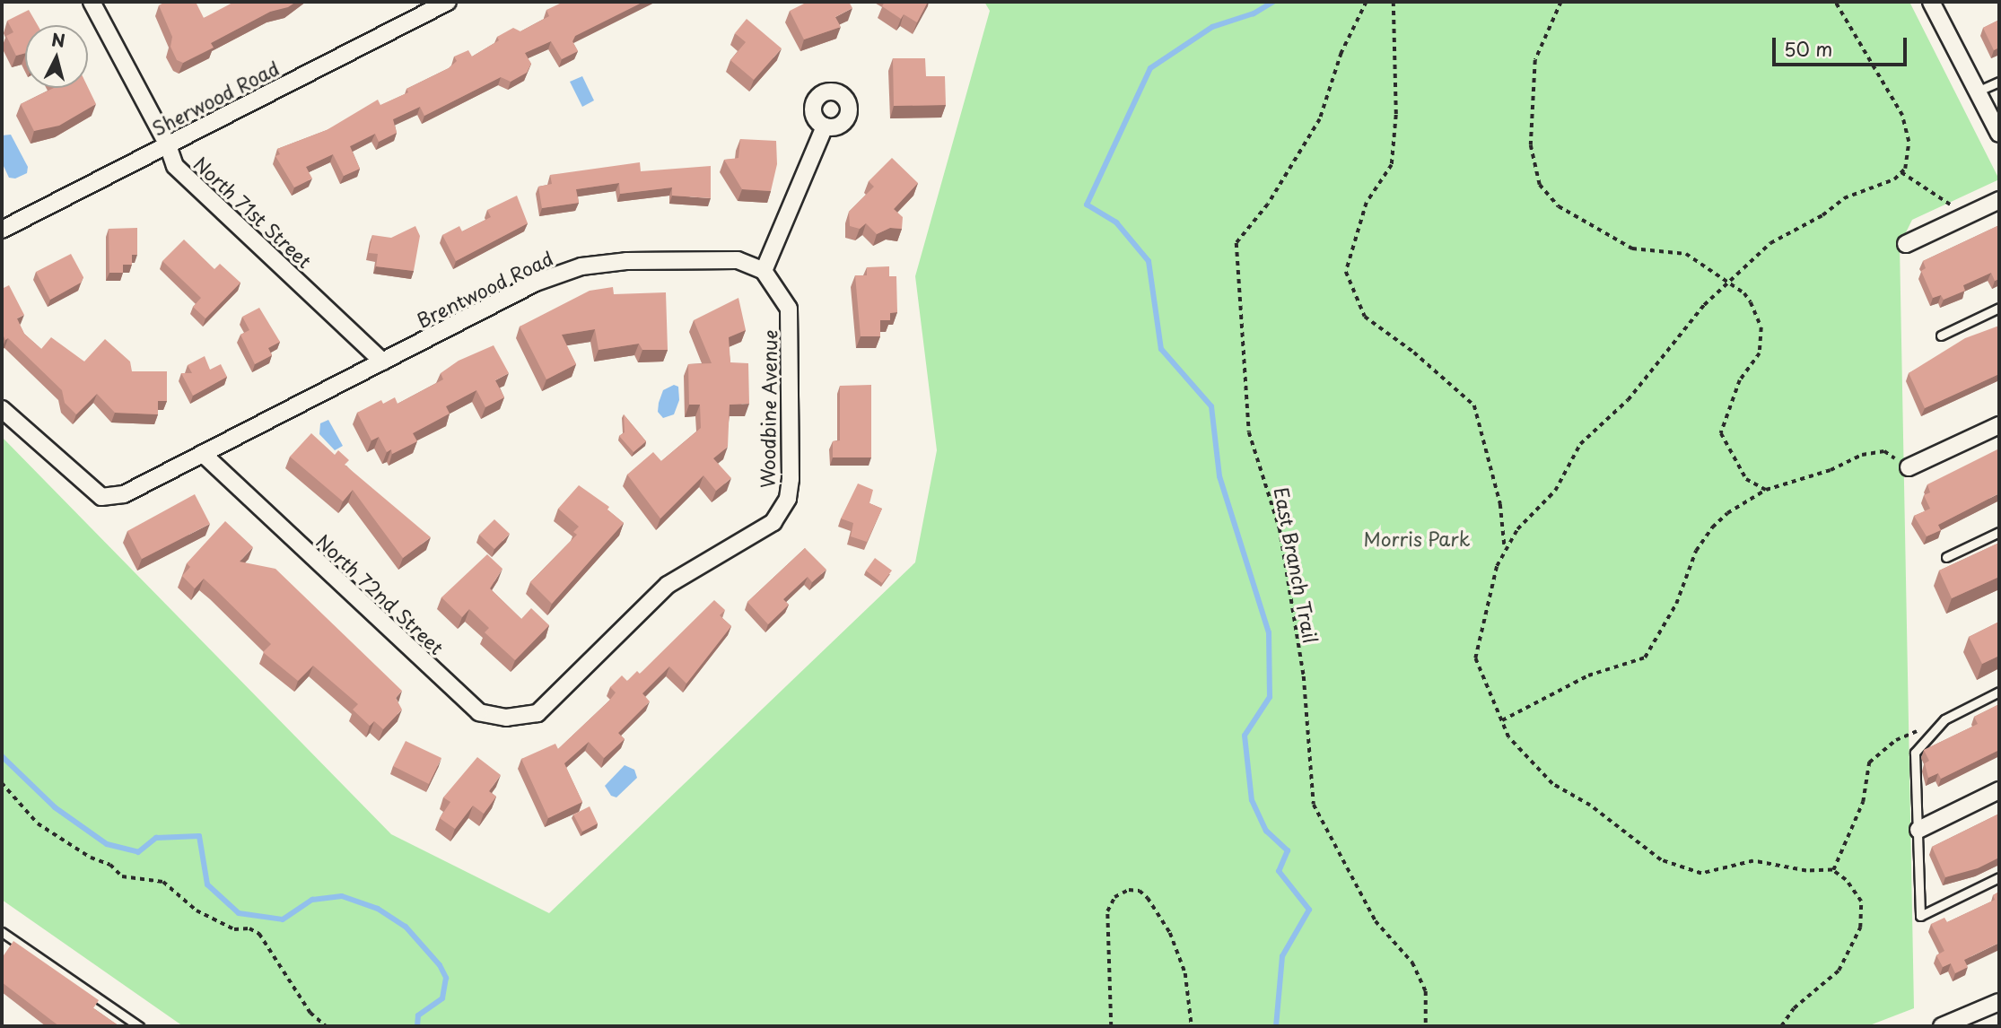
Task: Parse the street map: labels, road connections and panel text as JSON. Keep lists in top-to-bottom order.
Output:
{
  "streets": {
    "street": [
      "Sherwood Road",
      "North 71st Street",
      "Brentwood Road",
      "Woodbine Avenue",
      "North 72nd Street"
    ],
    "path": ["East Branch Trail"]
  },
  "crossings": [
    ["Sherwood Road", "North 71st Street"],
    ["North 71st Street", "Brentwood Road"],
    ["Brentwood Road", "Woodbine Avenue"],
    ["Brentwood Road", "North 72nd Street"],
    ["Woodbine Avenue", "North 72nd Street"]
  ],
  "parks": ["Morris Park"],
  "scale_bar": "50 m",
  "north": "top"
}
